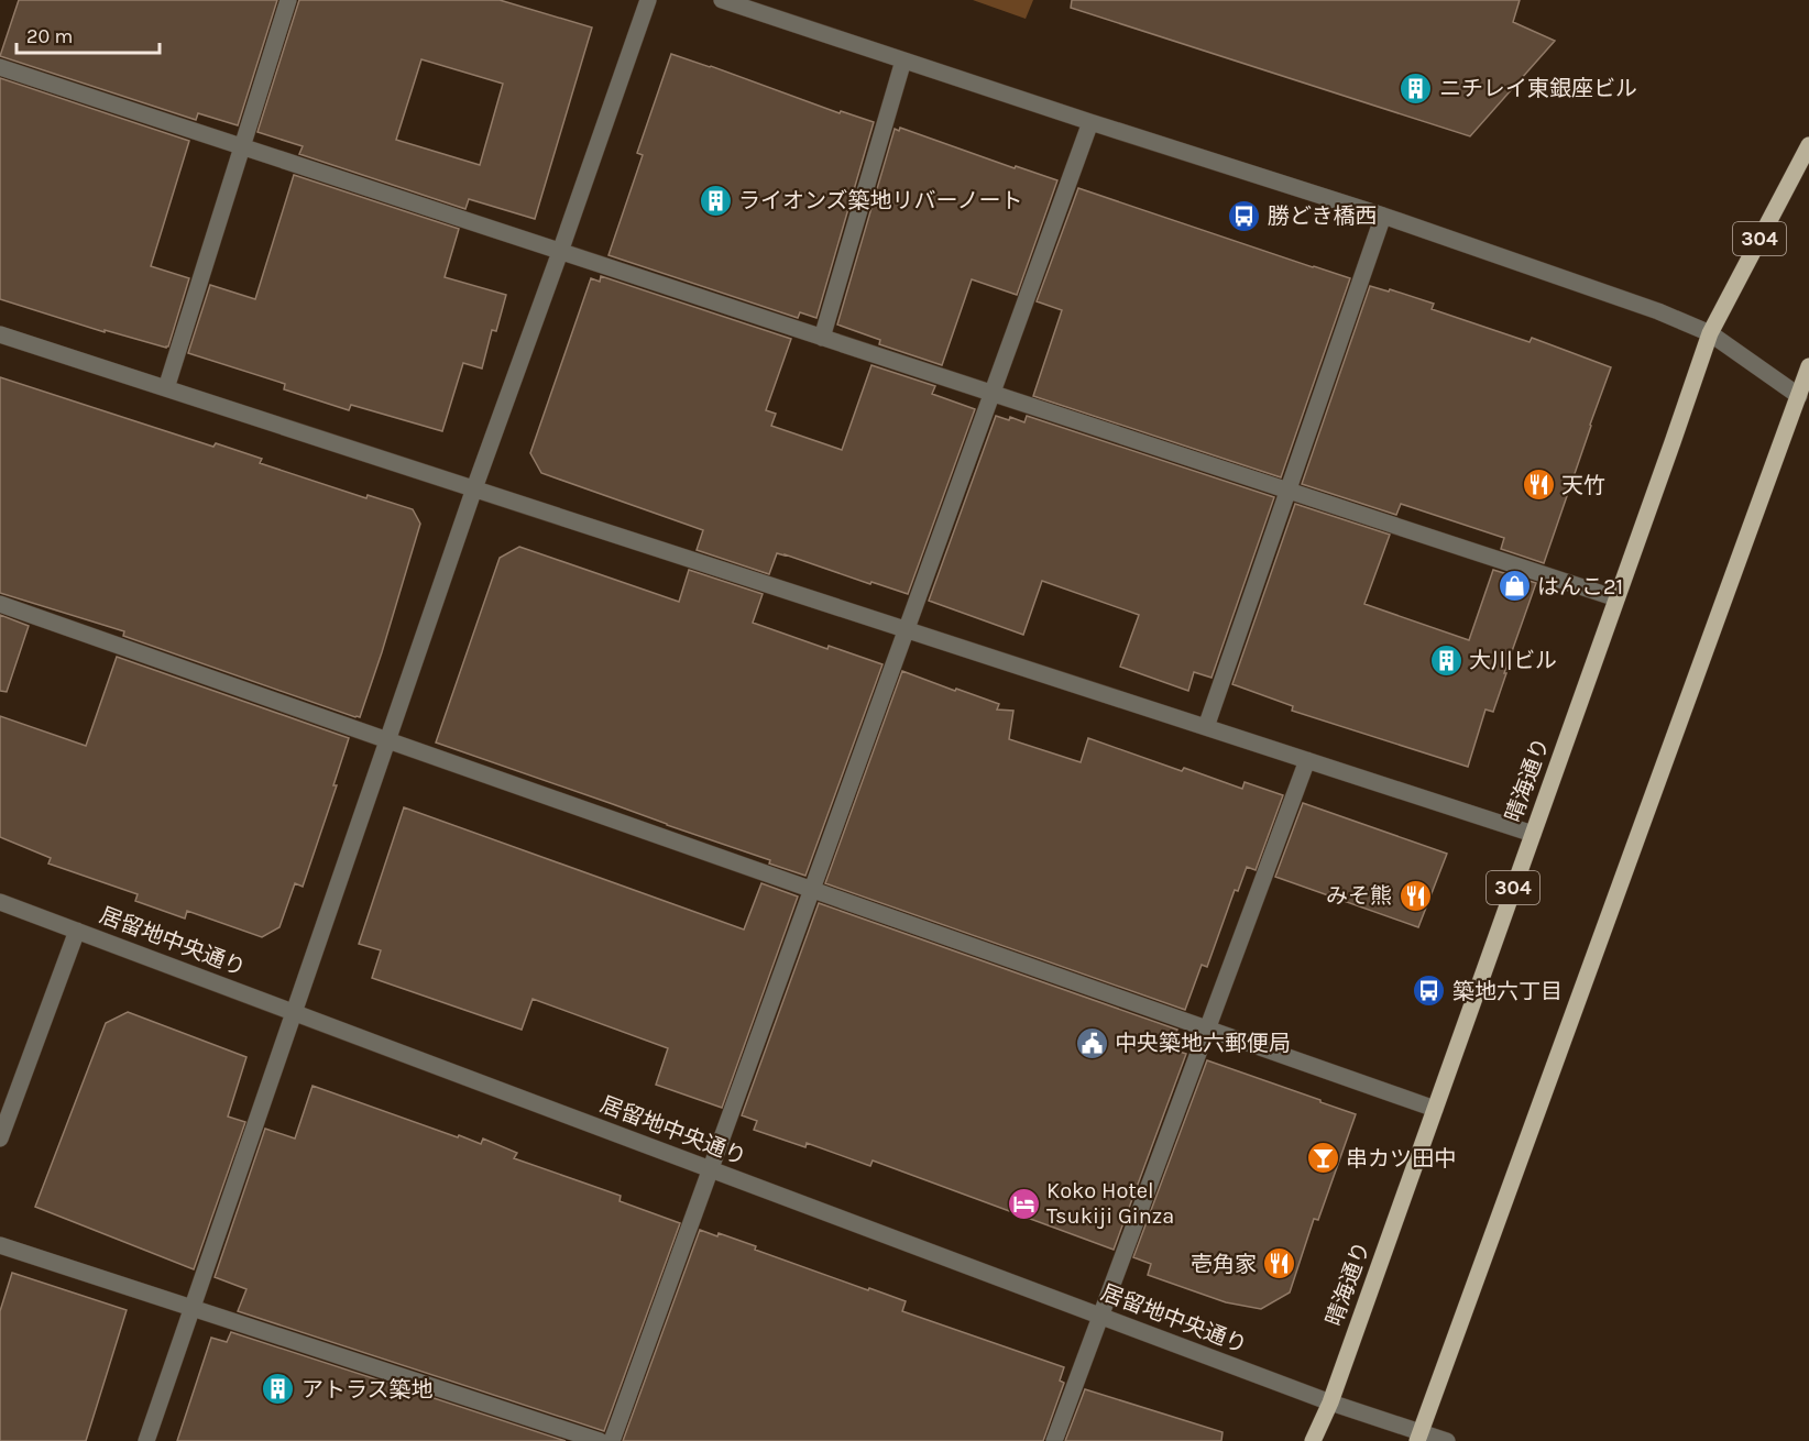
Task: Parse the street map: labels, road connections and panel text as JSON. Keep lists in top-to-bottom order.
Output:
{
  "streets": {
    "main road": ["304", "晴海通り"],
    "street": ["居留地中央通り"]
  },
  "crossings": [
    ["晴海通り", "居留地中央通り"]
  ],
  "places": {
    "building": [
      "ニチレイ東銀座ビル",
      "ライオンズ築地リバーノート",
      "大川ビル",
      "アトラス築地"
    ],
    "bus stop": ["勝どき橋西", "築地六丁目"],
    "restaurant": ["天竹", "みそ熊", "壱角家"],
    "shop": ["はんこ21"],
    "public building": ["中央築地六郵便局"],
    "bar": ["串カツ田中"],
    "hotel": ["Koko Hotel Tsukiji Ginza"]
  },
  "scale_bar": "20 m"
}
